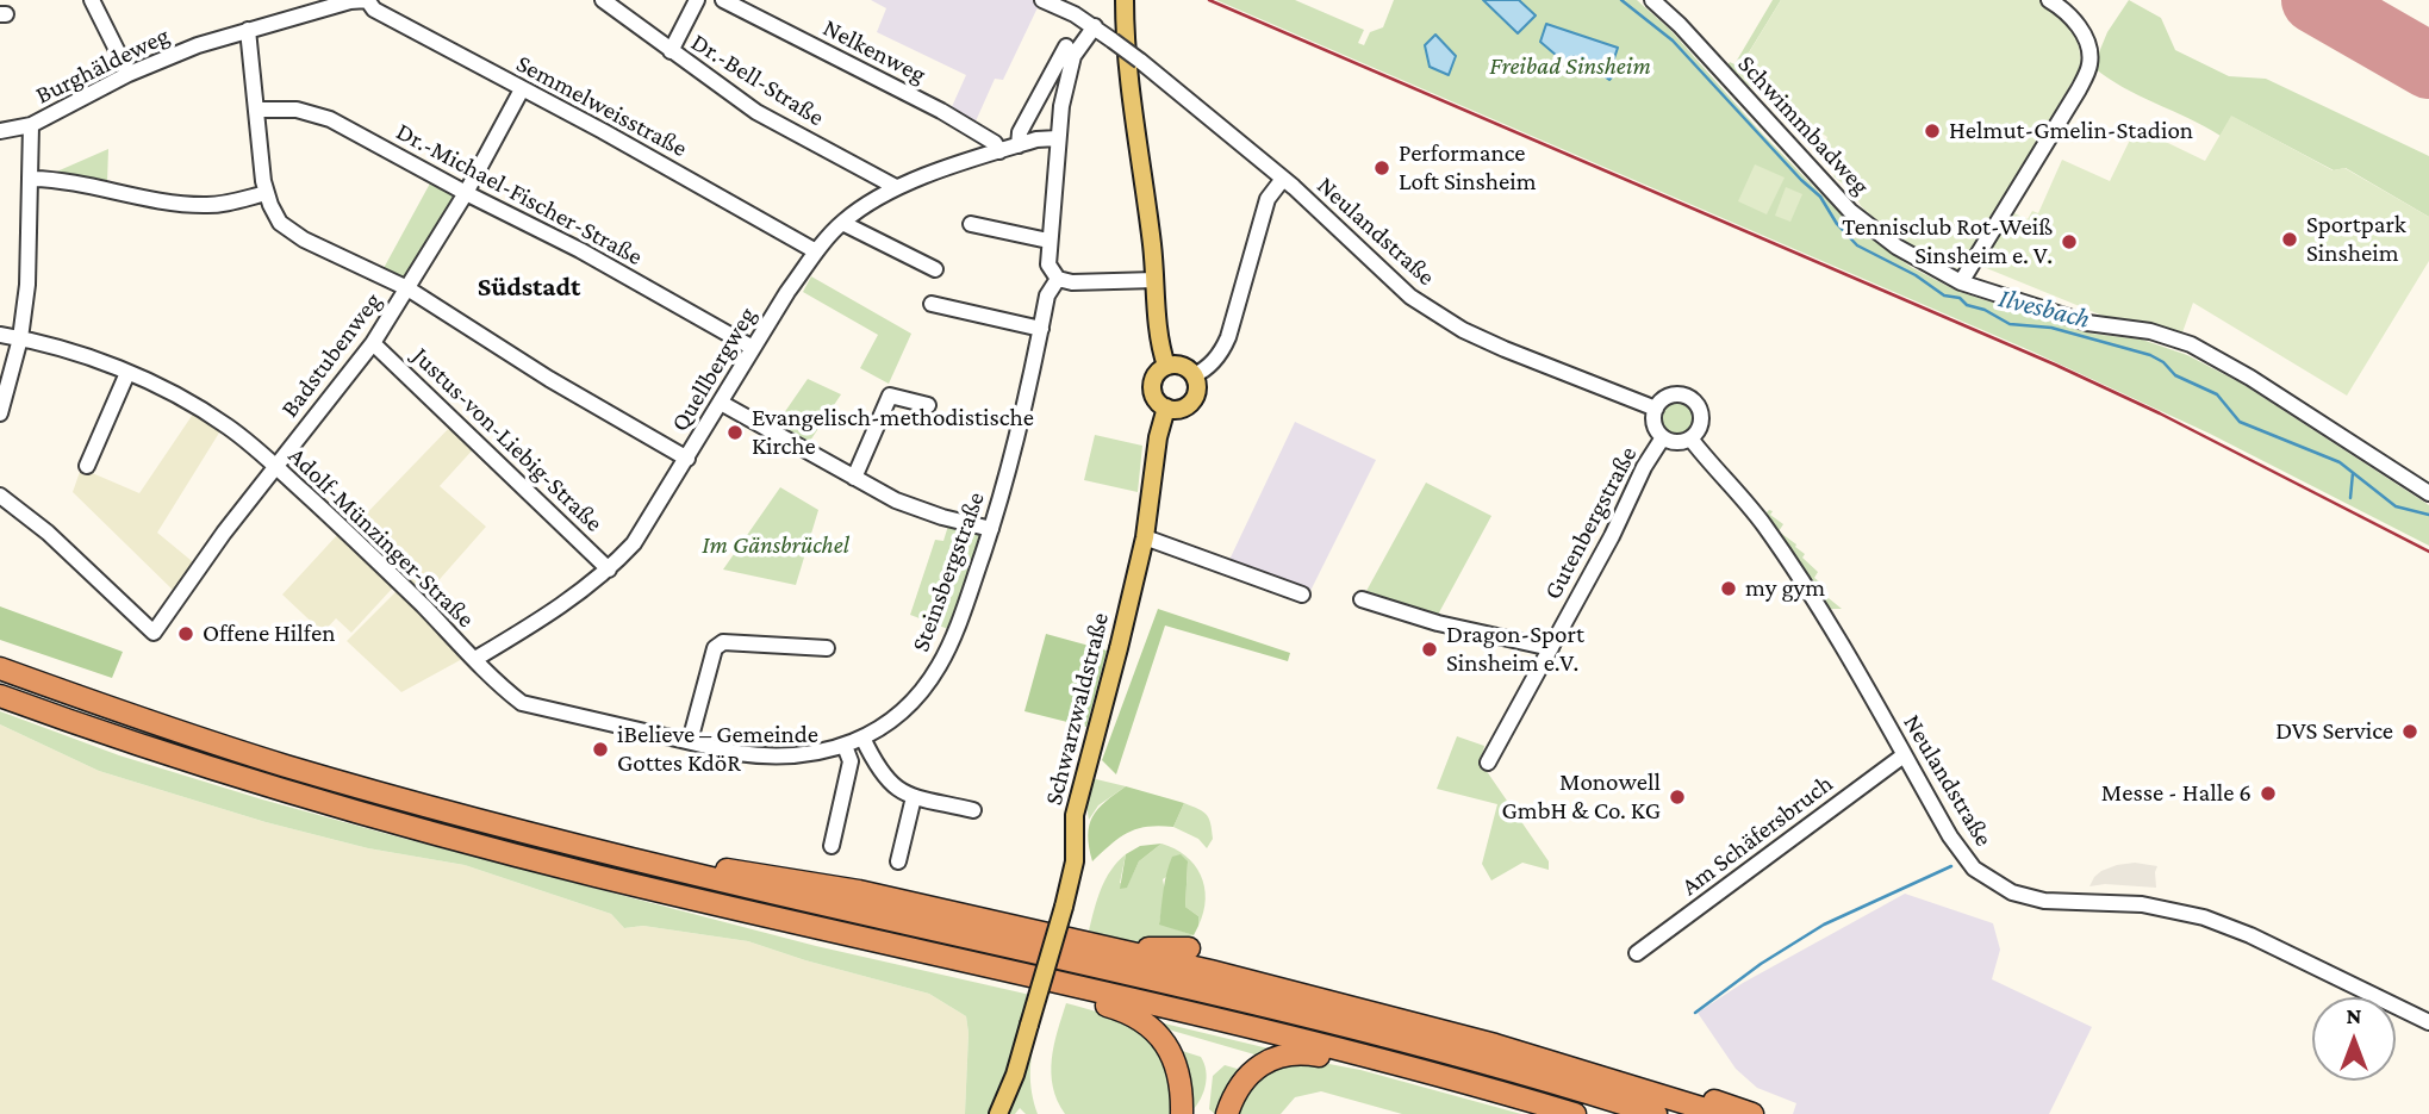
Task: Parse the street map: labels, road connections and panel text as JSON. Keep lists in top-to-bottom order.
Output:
{
  "streets": {
    "main road": ["Schwarzwaldstraße"],
    "street": [
      "Nelkenweg",
      "Burghäldeweg",
      "Dr.-Bell-Straße",
      "Semmelweisstraße",
      "Schwimmbadweg",
      "Dr.-Michael-Fischer-Straße",
      "Neulandstraße",
      "Badstubenweg",
      "Quellbergweg",
      "Justus-von-Liebig-Straße",
      "Gutenbergstraße",
      "Adolf-Münzinger-Straße",
      "Steinsbergstraße",
      "Am Schäfersbruch"
    ]
  },
  "crossings": [
    ["Nelkenweg", "Quellbergweg"],
    ["Burghäldeweg", "Semmelweisstraße"],
    ["Dr.-Bell-Straße", "Quellbergweg"],
    ["Semmelweisstraße", "Badstubenweg"],
    ["Semmelweisstraße", "Quellbergweg"],
    ["Dr.-Michael-Fischer-Straße", "Badstubenweg"],
    ["Dr.-Michael-Fischer-Straße", "Quellbergweg"],
    ["Neulandstraße", "Gutenbergstraße"],
    ["Neulandstraße", "Am Schäfersbruch"],
    ["Badstubenweg", "Justus-von-Liebig-Straße"],
    ["Badstubenweg", "Adolf-Münzinger-Straße"],
    ["Quellbergweg", "Justus-von-Liebig-Straße"],
    ["Quellbergweg", "Adolf-Münzinger-Straße"],
    ["Quellbergweg", "Steinsbergstraße"],
    ["Adolf-Münzinger-Straße", "Steinsbergstraße"]
  ],
  "districts": ["Südstadt"],
  "water": ["Ilvesbach"],
  "parks": ["Freibad Sinsheim", "Im Gänsbrüchel"],
  "places": [
    "Helmut-Gmelin-Stadion",
    "Performance Loft Sinsheim",
    "Sportpark Sinsheim",
    "Tennisclub Rot-Weiß Sinsheim e. V.",
    "Evangelisch-methodistische Kirche",
    "my gym",
    "Offene Hilfen",
    "Dragon-Sport Sinsheim e.V.",
    "DVS Service",
    "iBelieve – Gemeinde Gottes KdöR",
    "Messe - Halle 6",
    "Monowell GmbH & Co. KG"
  ],
  "north": "top"
}
